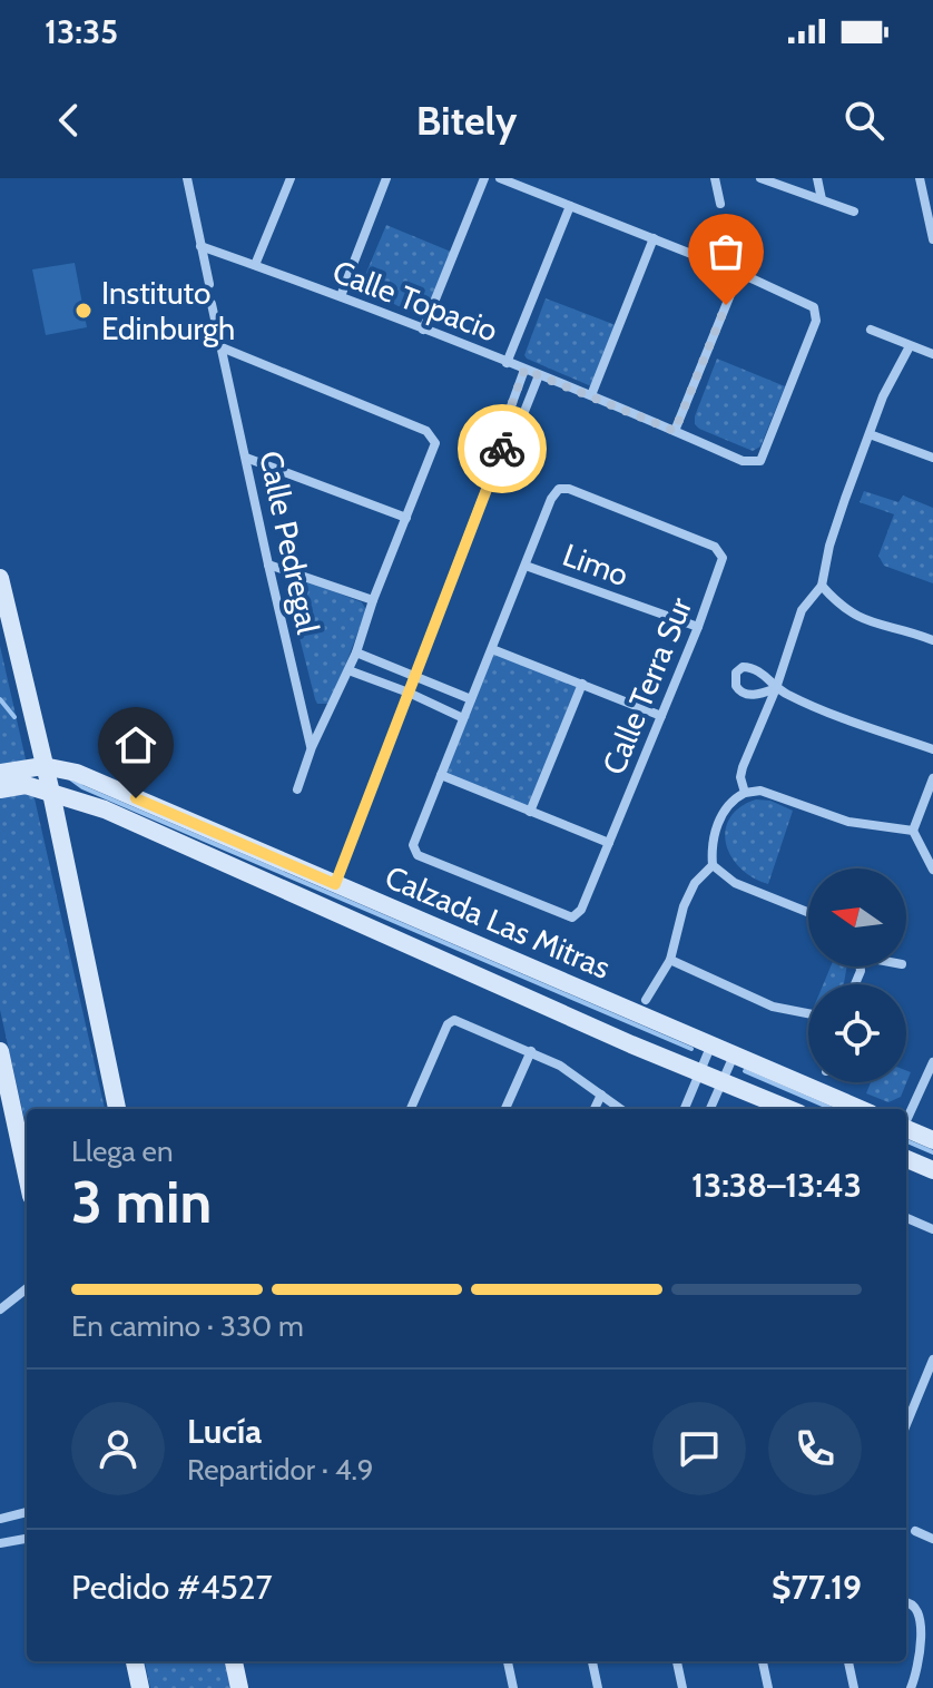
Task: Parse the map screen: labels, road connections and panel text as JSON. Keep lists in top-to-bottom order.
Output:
{
  "streets": {
    "main road": ["Calzada Las Mitras"],
    "street": [
      "Calle Topacio",
      "Calle Pedregal",
      "Limo",
      "Calle Terra Sur"
    ]
  },
  "crossings": [
    ["Limo", "Calle Terra Sur"]
  ],
  "places": ["Instituto Edinburgh"],
  "north": "left",
  "page": {
    "status": "13:35",
    "header": "Bitely",
    "heading": ["3 min", "Llega en", "13:38–13:43"],
    "panel": [
      "Lucía",
      "Repartidor · 4.9",
      "Pedido #4527",
      "$77.19"
    ],
    "bar": "En camino · 330 m"
  }
}
